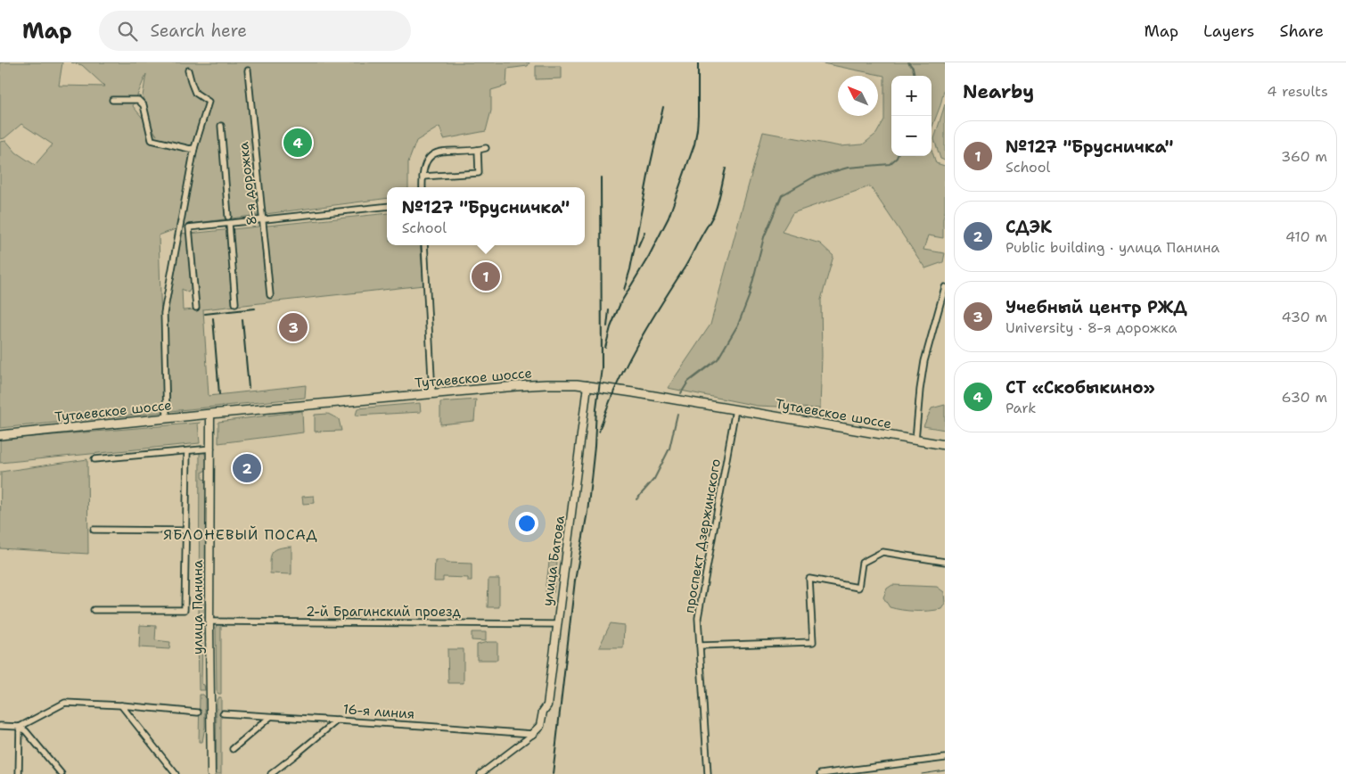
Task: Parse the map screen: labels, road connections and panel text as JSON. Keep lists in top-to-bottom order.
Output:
{
  "streets": {
    "main road": ["Тутаевское шоссе"],
    "street": [
      "8-я дорожка",
      "проспект Дзержинского",
      "улица Батова",
      "улица Панина",
      "2-й Брагинский проезд",
      "16-я линия"
    ]
  },
  "crossings": [
    ["Тутаевское шоссе", "проспект Дзержинского"],
    ["Тутаевское шоссе", "улица Батова"],
    ["Тутаевское шоссе", "улица Панина"],
    ["улица Батова", "2-й Брагинский проезд"],
    ["улица Батова", "16-я линия"],
    ["улица Панина", "2-й Брагинский проезд"]
  ],
  "districts": ["ЯБЛОНЕВЫЙ ПОСАД"],
  "north": "top left",
  "page": {
    "header": "Map",
    "search": "Search here",
    "nav": ["Map", "Layers", "Share"],
    "heading": ["Nearby", "4 results"],
    "map_buttons": ["+", "−"],
    "list": [
      {
        "mark": "1",
        "name": "№127 \"Брусничка\"",
        "note": "School",
        "value": "360 m"
      },
      {
        "mark": "2",
        "name": "СДЭК",
        "note": "Public building · улица Панина",
        "value": "410 m"
      },
      {
        "mark": "3",
        "name": "Учебный центр РЖД",
        "note": "University · 8-я дорожка",
        "value": "430 m"
      },
      {
        "mark": "4",
        "name": "СТ «Скобыкино»",
        "note": "Park",
        "value": "630 m"
      }
    ],
    "pins": [
      "4",
      "1",
      "3",
      "2"
    ],
    "popup": ["№127 \"Брусничка\"", "School"]
  }
}
